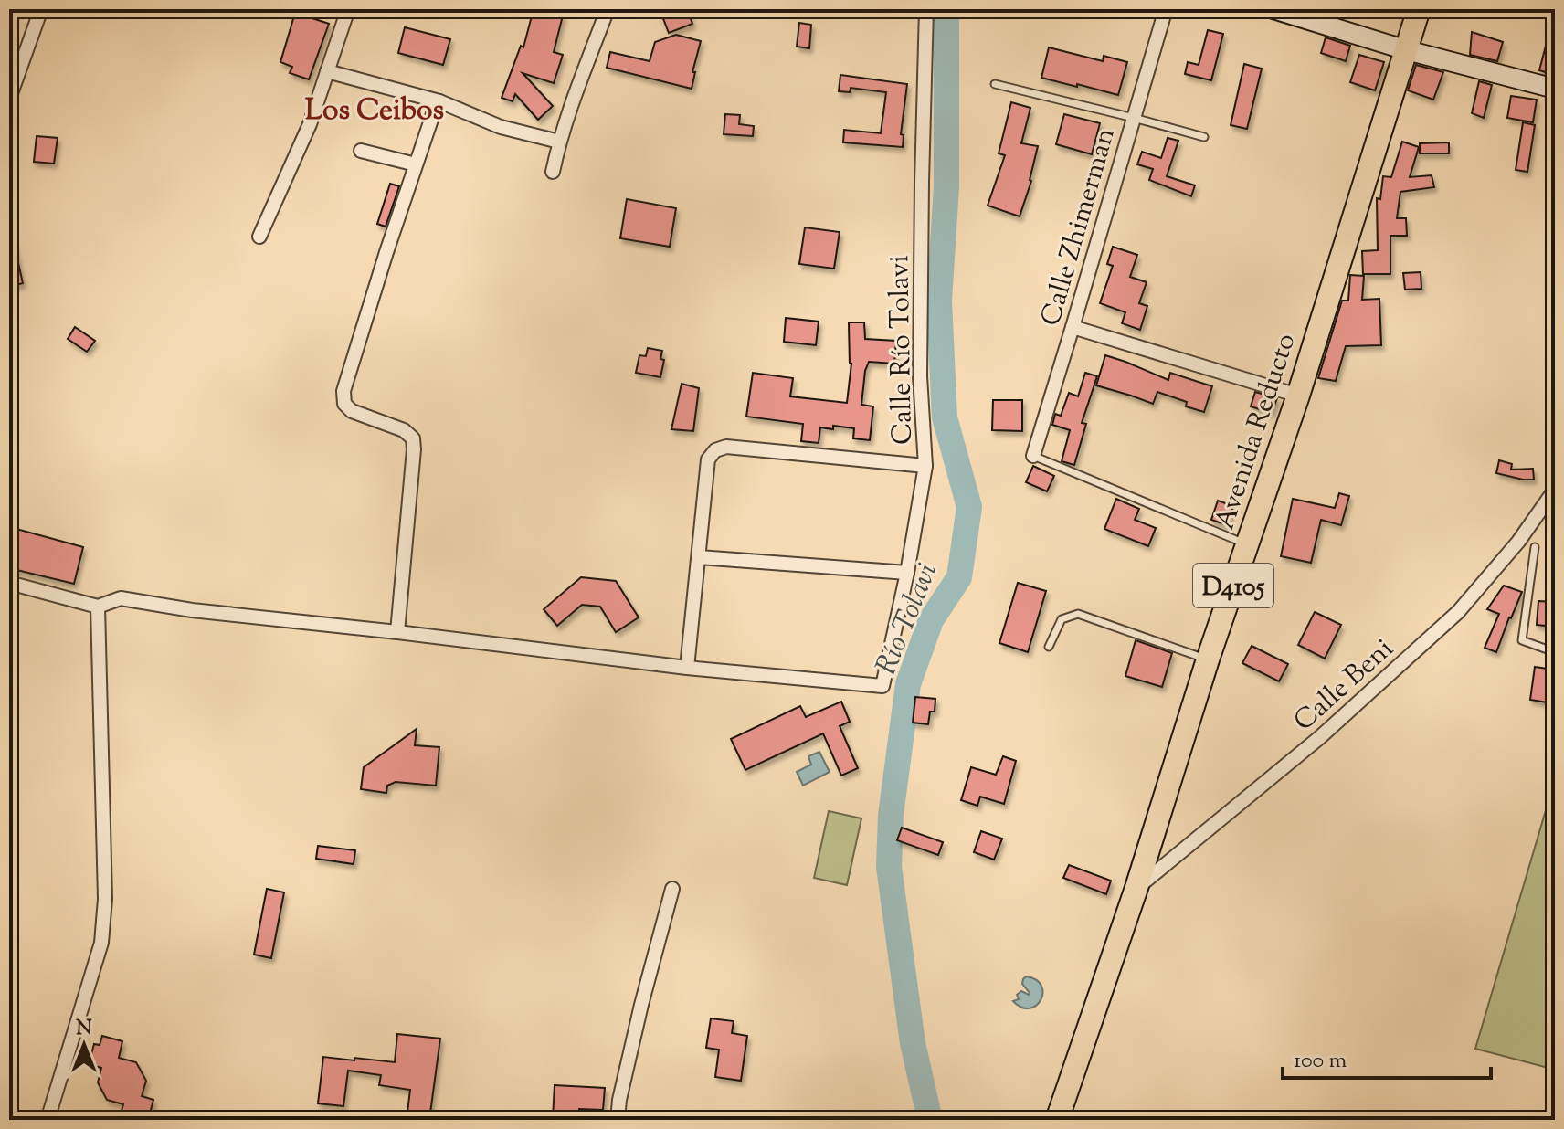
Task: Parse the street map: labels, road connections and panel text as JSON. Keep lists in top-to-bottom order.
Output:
{
  "streets": {
    "main road": ["Avenida Reducto", "D4105"],
    "street": ["Calle Zhimerman", "Calle Río Tolavi", "Calle Beni"]
  },
  "crossings": [
    ["Avenida Reducto", "Calle Beni"]
  ],
  "districts": ["Los Ceibos"],
  "water": ["Río Tolavi"],
  "scale_bar": "100 m",
  "north": "top"
}
